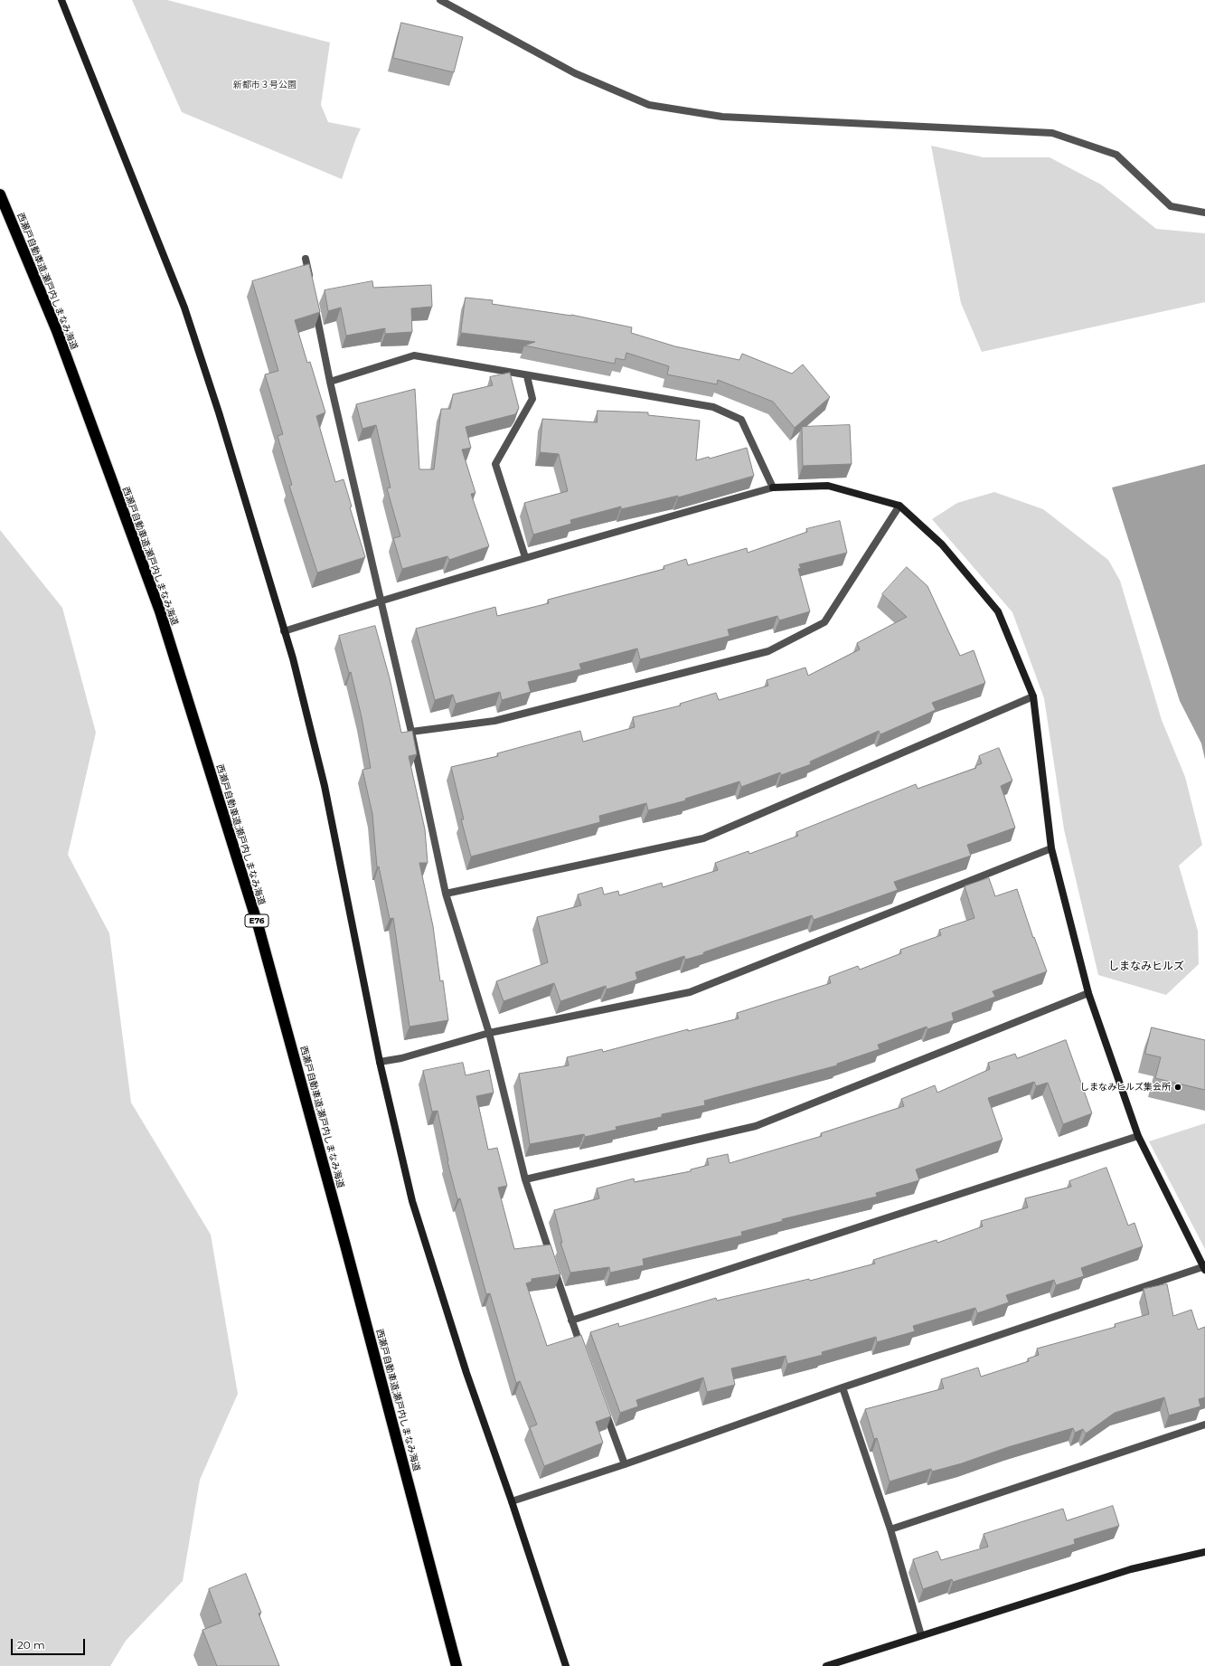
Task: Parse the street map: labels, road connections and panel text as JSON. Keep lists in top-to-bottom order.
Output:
{
  "streets": {
    "highway": ["西瀬戸自動車道;瀬戸内しまなみ海道", "E76"]
  },
  "districts": ["しまなみヒルズ"],
  "parks": ["新都市３号公園"],
  "places": ["しまなみヒルズ集会所"],
  "scale_bar": "20 m"
}
